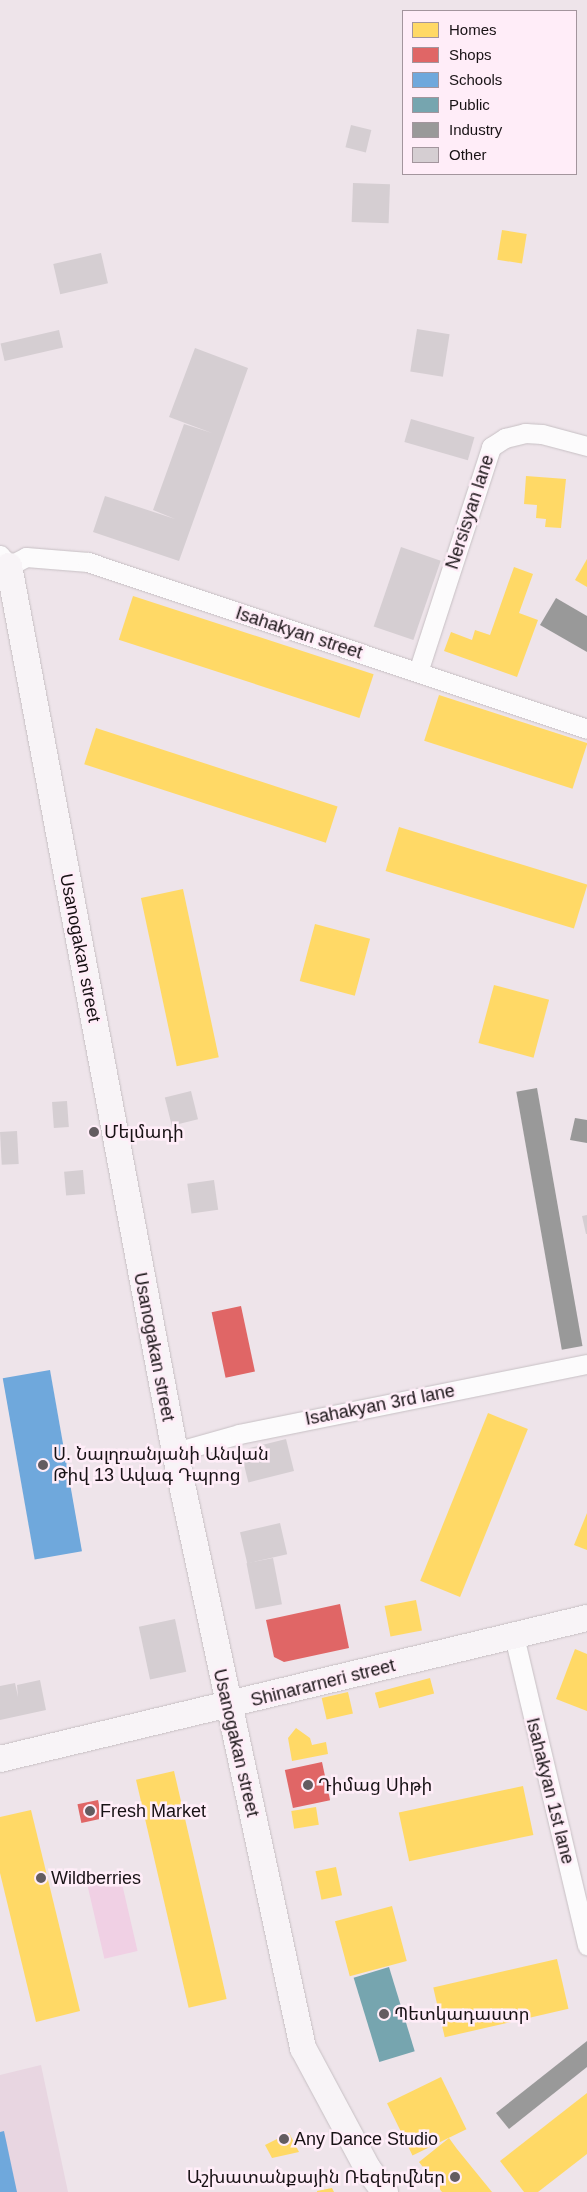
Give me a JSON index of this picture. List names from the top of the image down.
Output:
{
  "streets": {
    "street": [
      "Nersisyan lane",
      "Isahakyan street",
      "Usanogakan street",
      "Isahakyan 3rd lane",
      "Shinararneri street",
      "Isahakyan 1st lane"
    ]
  },
  "crossings": [
    ["Nersisyan lane", "Isahakyan street"],
    ["Isahakyan street", "Usanogakan street"],
    ["Usanogakan street", "Isahakyan 3rd lane"],
    ["Usanogakan street", "Shinararneri street"],
    ["Shinararneri street", "Isahakyan 1st lane"]
  ],
  "places": [
    "Մելմադի",
    "Ս. Նալղռանյանի Անվան Թիվ 13 Ավագ Դպրոց",
    "Դիմաց Սիթի",
    "Fresh Market",
    "Wildberries",
    "Պետկադաստր",
    "Any Dance Studio",
    "Աշխատանքային Ռեզերվներ"
  ],
  "legend": [
    "Homes",
    "Shops",
    "Schools",
    "Public",
    "Industry",
    "Other"
  ]
}
